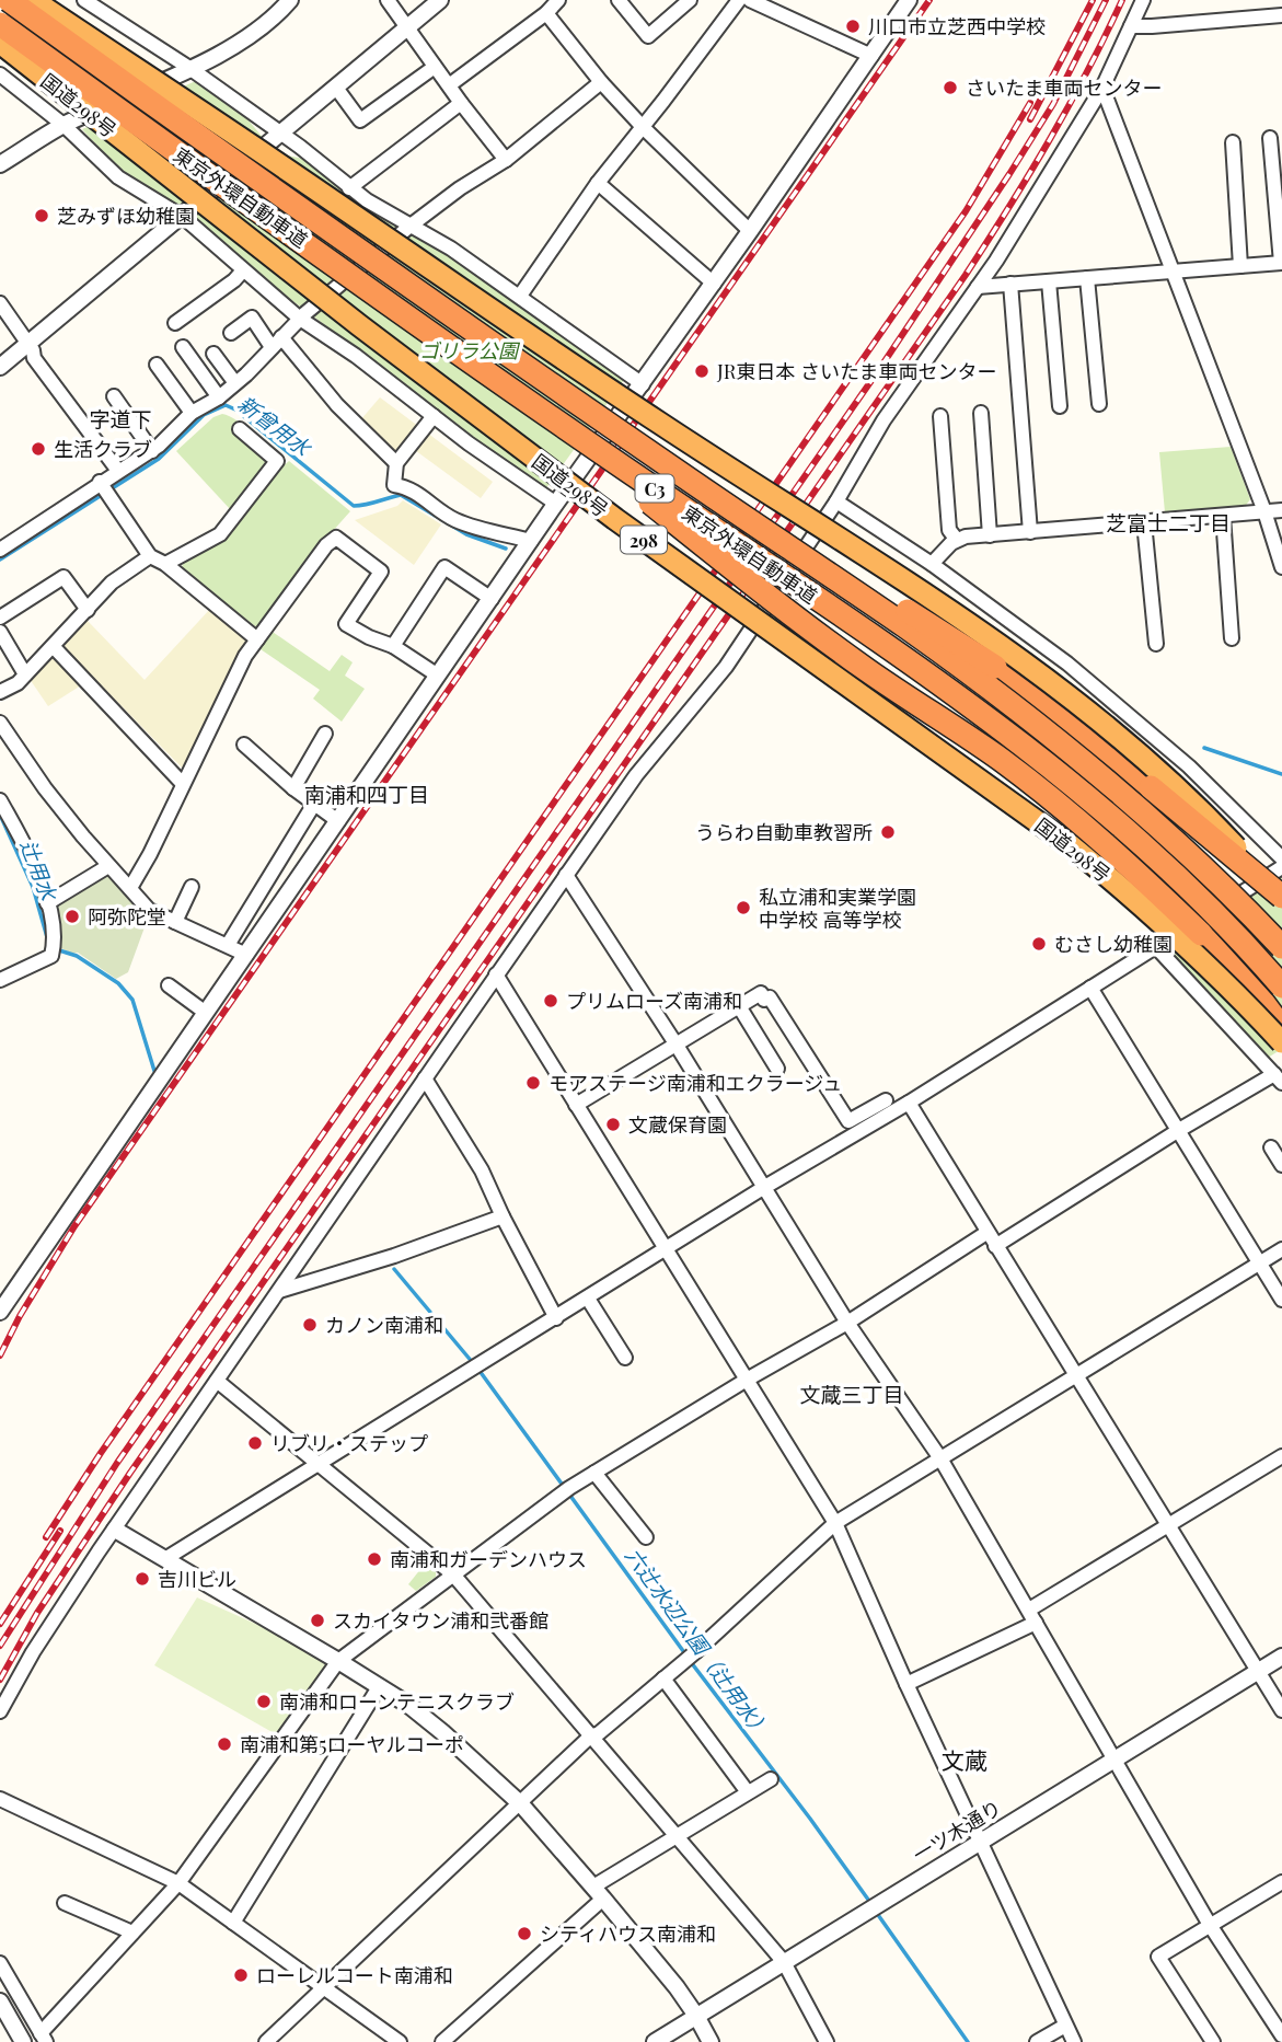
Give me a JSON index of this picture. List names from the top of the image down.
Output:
{
  "streets": {
    "highway": [
      "国道298号",
      "東京外環自動車道",
      "C3",
      "298"
    ],
    "street": ["一ツ木通り"]
  },
  "districts": [
    "字道下",
    "芝富士二丁目",
    "南浦和四丁目",
    "文蔵三丁目",
    "文蔵"
  ],
  "water": ["新曾用水", "辻用水", "六辻水辺公園（辻用水）"],
  "parks": ["ゴリラ公園"],
  "places": [
    "川口市立芝西中学校",
    "さいたま車両センター",
    "芝みずほ幼稚園",
    "JR東日本 さいたま車両センター",
    "生活クラブ",
    "うらわ自動車教習所",
    "私立浦和実業学園 中学校 高等学校",
    "阿弥陀堂",
    "むさし幼稚園",
    "プリムローズ南浦和",
    "モアステージ南浦和エクラージュ",
    "文蔵保育園",
    "カノン南浦和",
    "リブリ・ステップ",
    "南浦和ガーデンハウス",
    "吉川ビル",
    "スカイタウン浦和弐番館",
    "南浦和ローンテニスクラブ",
    "南浦和第5ローヤルコーポ",
    "シティハウス南浦和",
    "ローレルコート南浦和"
  ]
}
